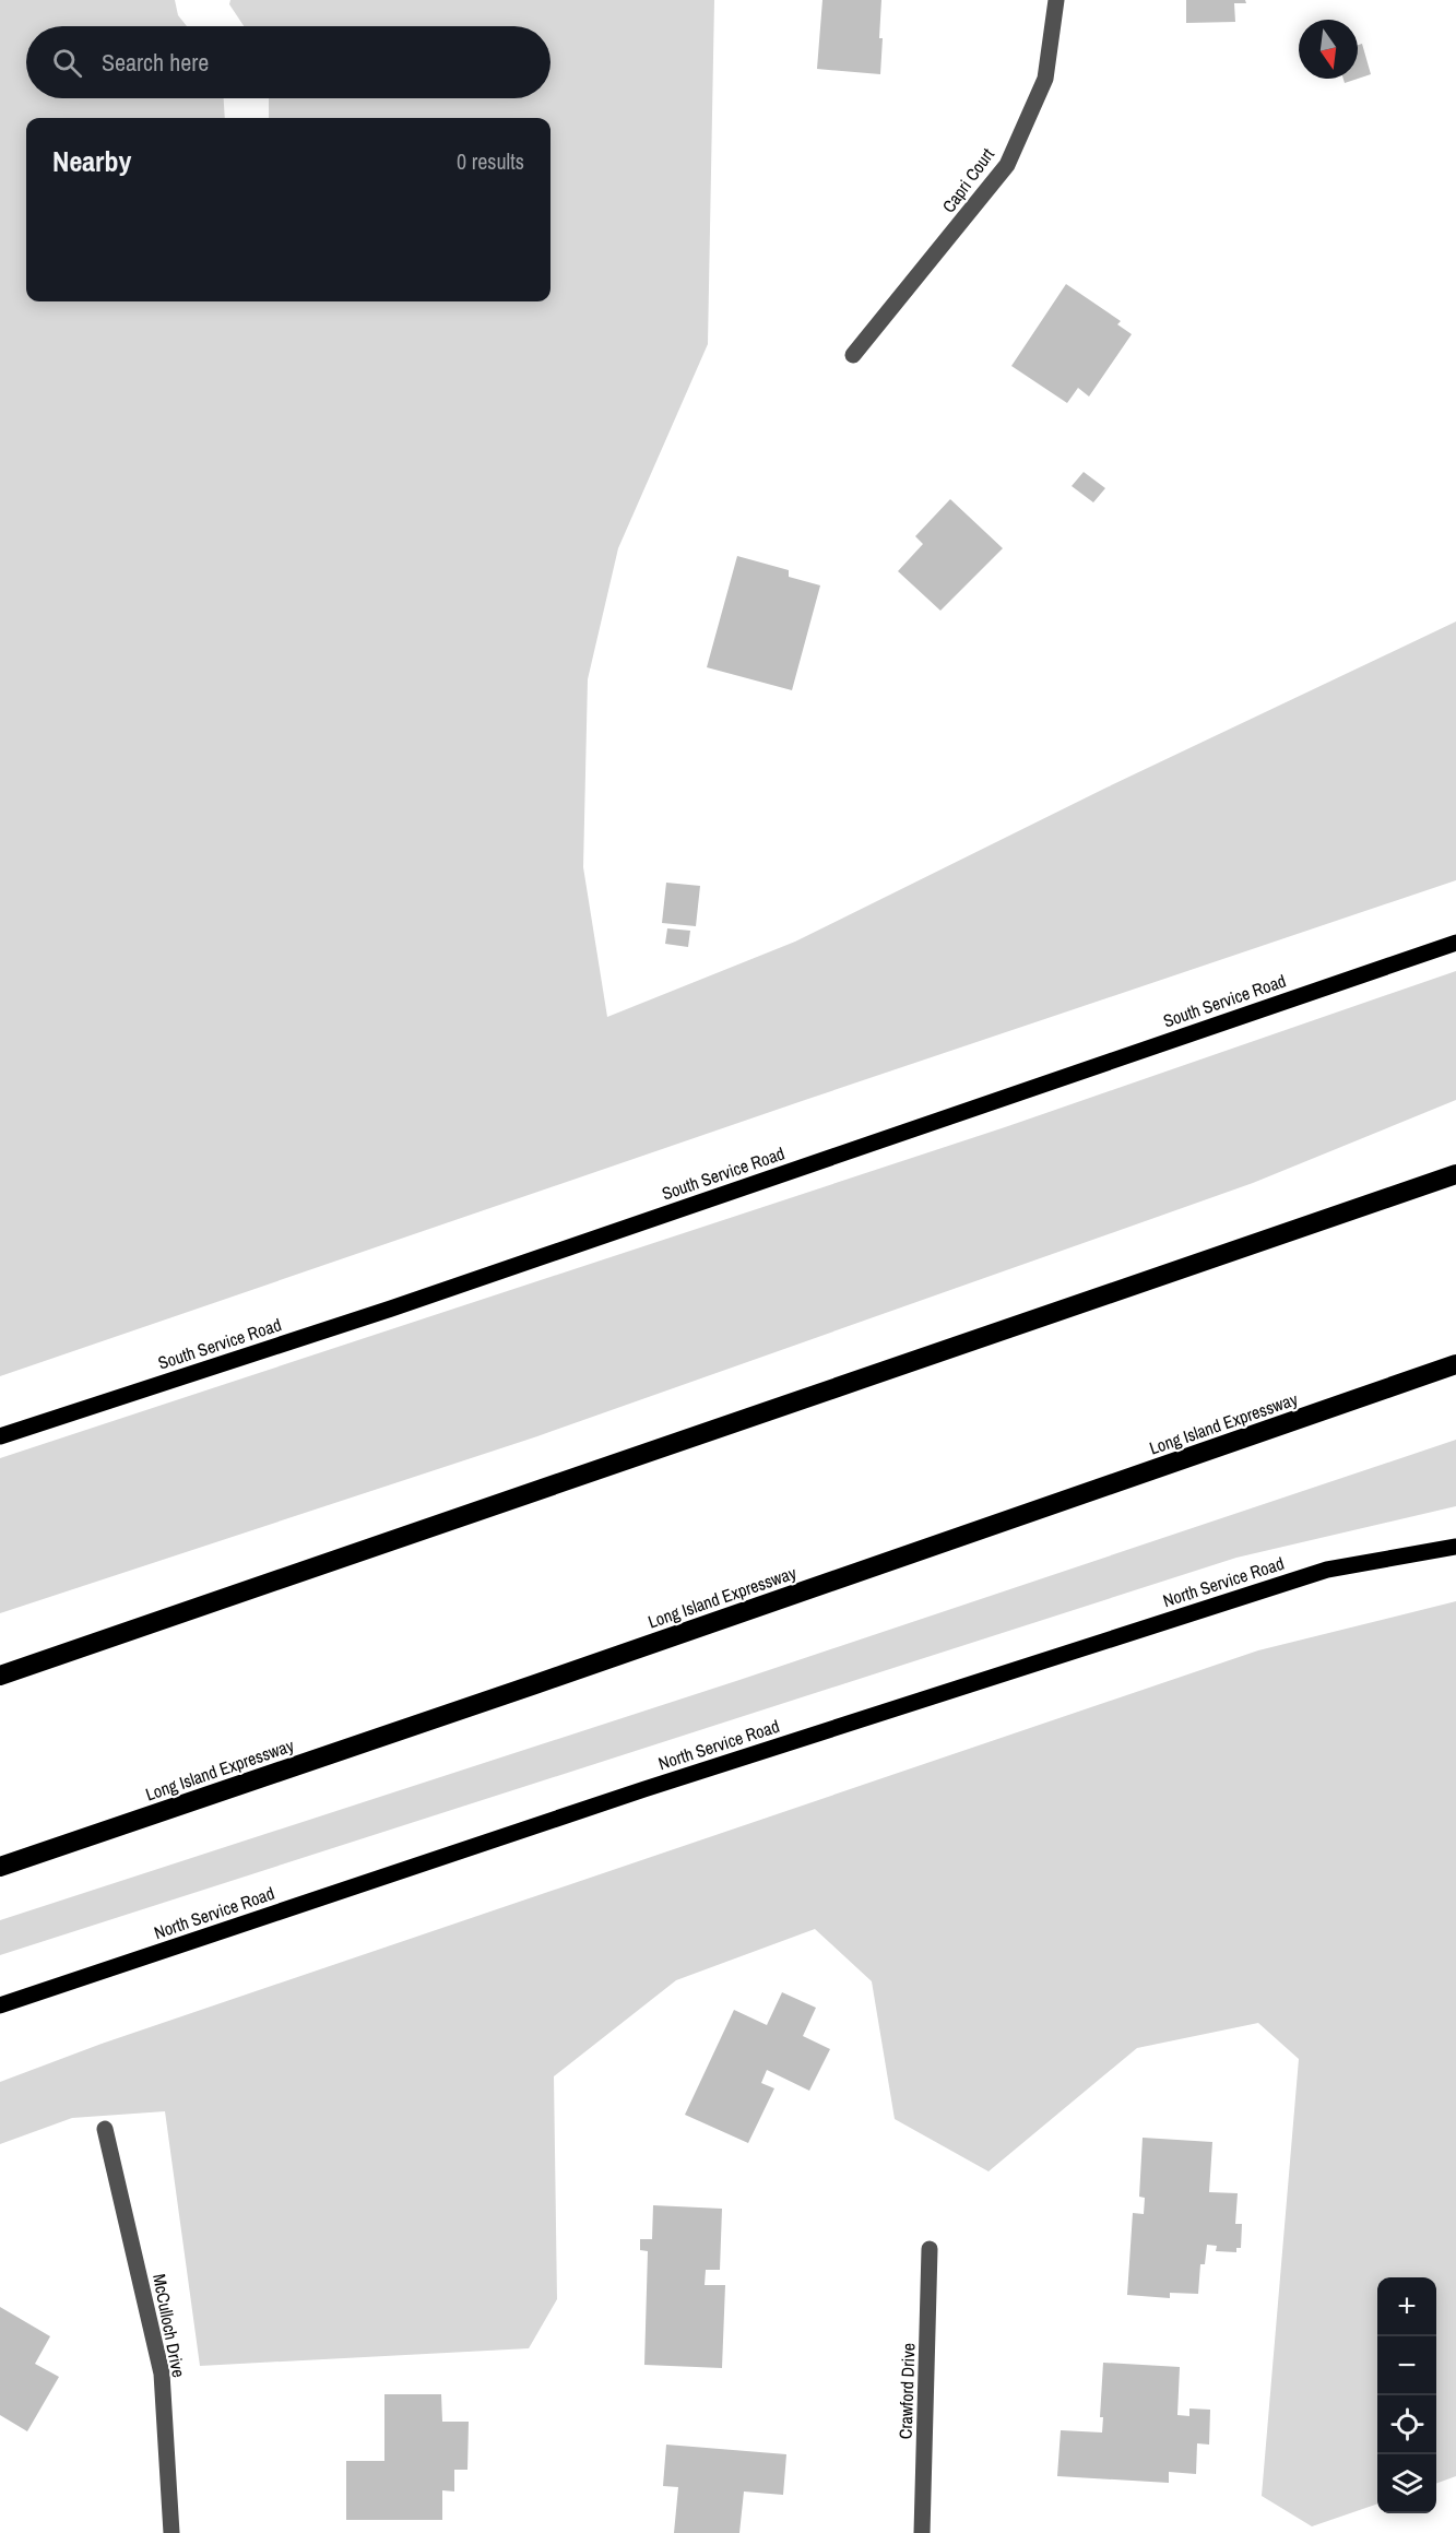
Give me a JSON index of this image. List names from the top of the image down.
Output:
{
  "streets": {
    "highway": ["Long Island Expressway"],
    "main road": ["South Service Road", "North Service Road"],
    "street": ["Capri Court", "McCulloch Drive", "Crawford Drive"]
  },
  "north": "bottom",
  "page": {
    "search": "Search here",
    "heading": ["Nearby", "0 results"],
    "map_buttons": ["+", "−"]
  }
}
